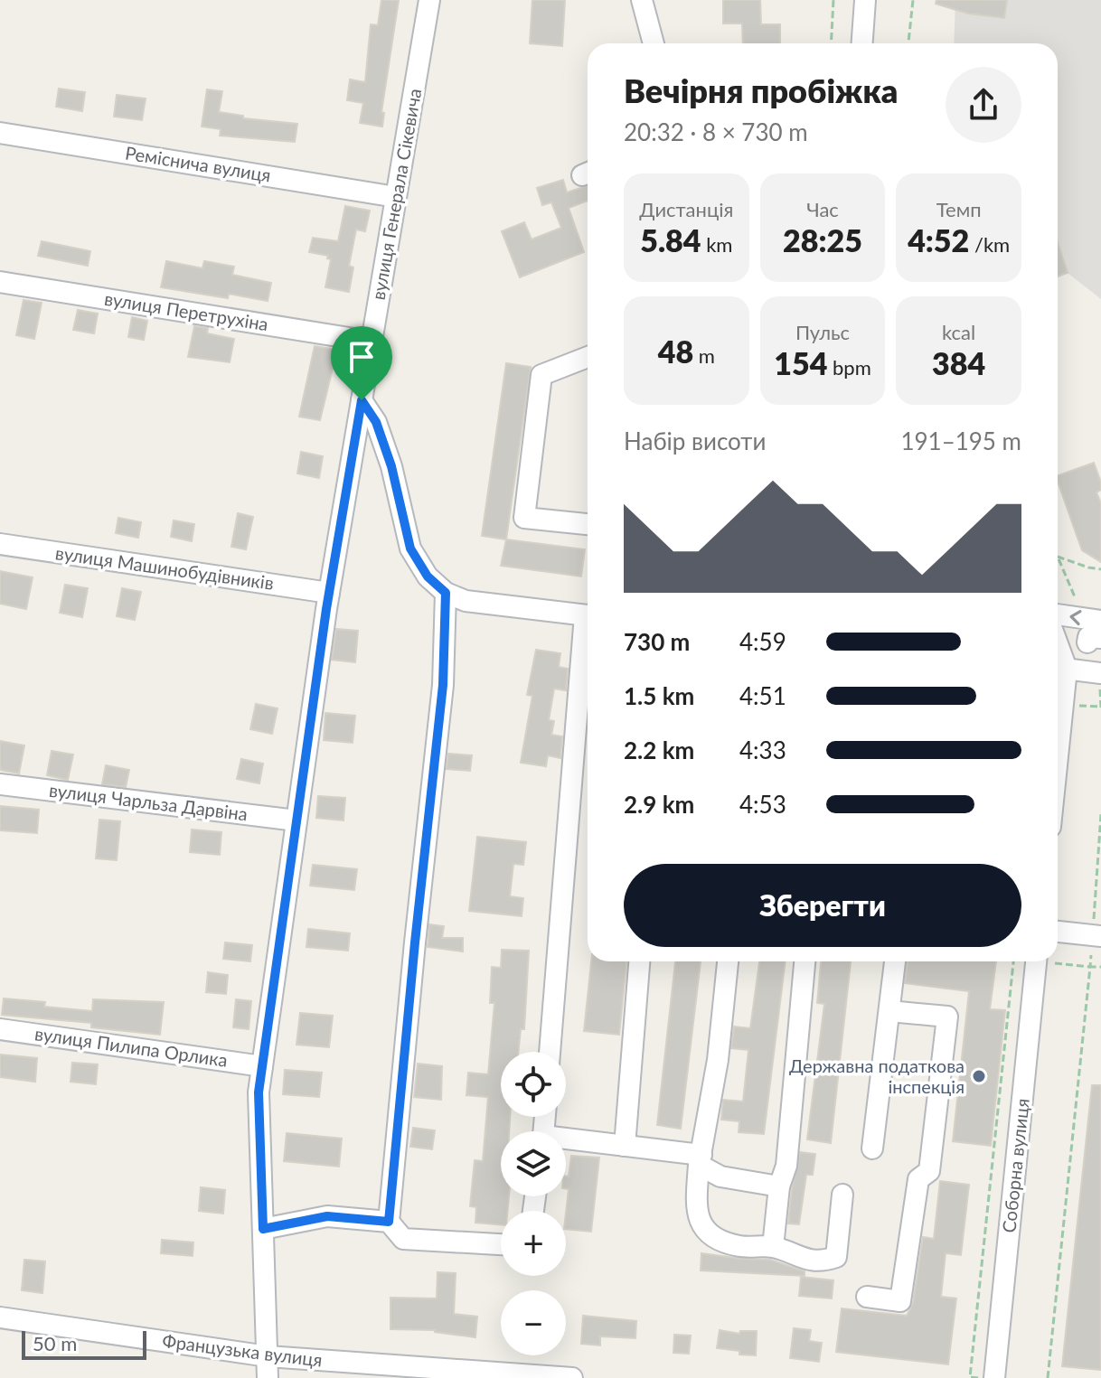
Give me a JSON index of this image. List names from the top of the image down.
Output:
{
  "streets": {
    "street": [
      "Реміснича вулиця",
      "вулиця Генерала Сікевича",
      "вулиця Перетрухіна",
      "вулиця Машинобудівників",
      "вулиця Чарльза Дарвіна",
      "вулиця Пилипа Орлика",
      "Соборна вулиця",
      "Французька вулиця"
    ]
  },
  "crossings": [
    ["Реміснича вулиця", "вулиця Генерала Сікевича"],
    ["вулиця Генерала Сікевича", "вулиця Перетрухіна"],
    ["вулиця Генерала Сікевича", "вулиця Машинобудівників"],
    ["вулиця Генерала Сікевича", "вулиця Чарльза Дарвіна"],
    ["вулиця Генерала Сікевича", "вулиця Пилипа Орлика"],
    ["вулиця Генерала Сікевича", "Французька вулиця"]
  ],
  "places": ["Державна податкова інспекція"],
  "scale_bar": "50 m",
  "page": {
    "heading": ["Вечірня пробіжка", "20:32 · 8 × 730 m"],
    "stats": [
      ["Дистанція", "5.84 km"],
      ["Час", "28:25"],
      ["Темп", "4:52 /km"],
      ["48 m"],
      ["Пульс", "154 bpm"],
      ["kcal", "384"]
    ],
    "chart": ["Набір висоти", "191–195 m"],
    "list": [
      {
        "name": "730 m",
        "note": "4:59"
      },
      {
        "name": "1.5 km",
        "note": "4:51"
      },
      {
        "name": "2.2 km",
        "note": "4:33"
      },
      {
        "name": "2.9 km",
        "note": "4:53"
      }
    ],
    "buttons": "Зберегти",
    "map_buttons": ["+", "−"],
    "scale": "50 m"
  }
}
